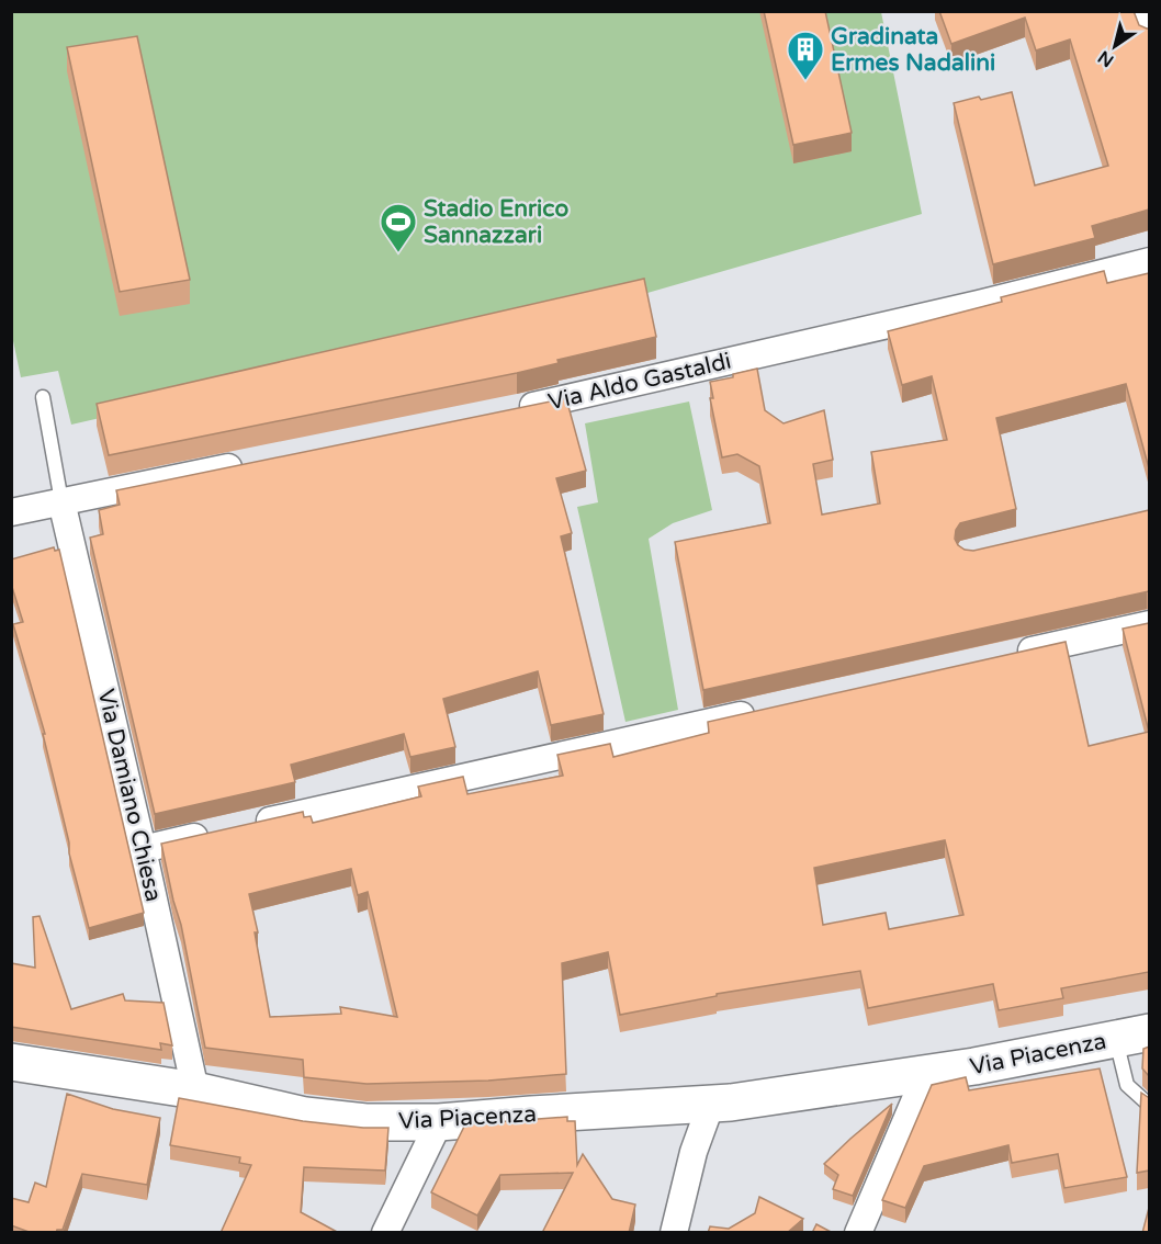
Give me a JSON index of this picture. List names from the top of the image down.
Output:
{
  "streets": {
    "street": ["Via Aldo Gastaldi", "Via Damiano Chiesa", "Via Piacenza"]
  },
  "crossings": [
    ["Via Damiano Chiesa", "Via Piacenza"]
  ],
  "places": {
    "building": ["Gradinata Ermes Nadalini"],
    "sports": ["Stadio Enrico Sannazzari"]
  },
  "north": "bottom left"
}
